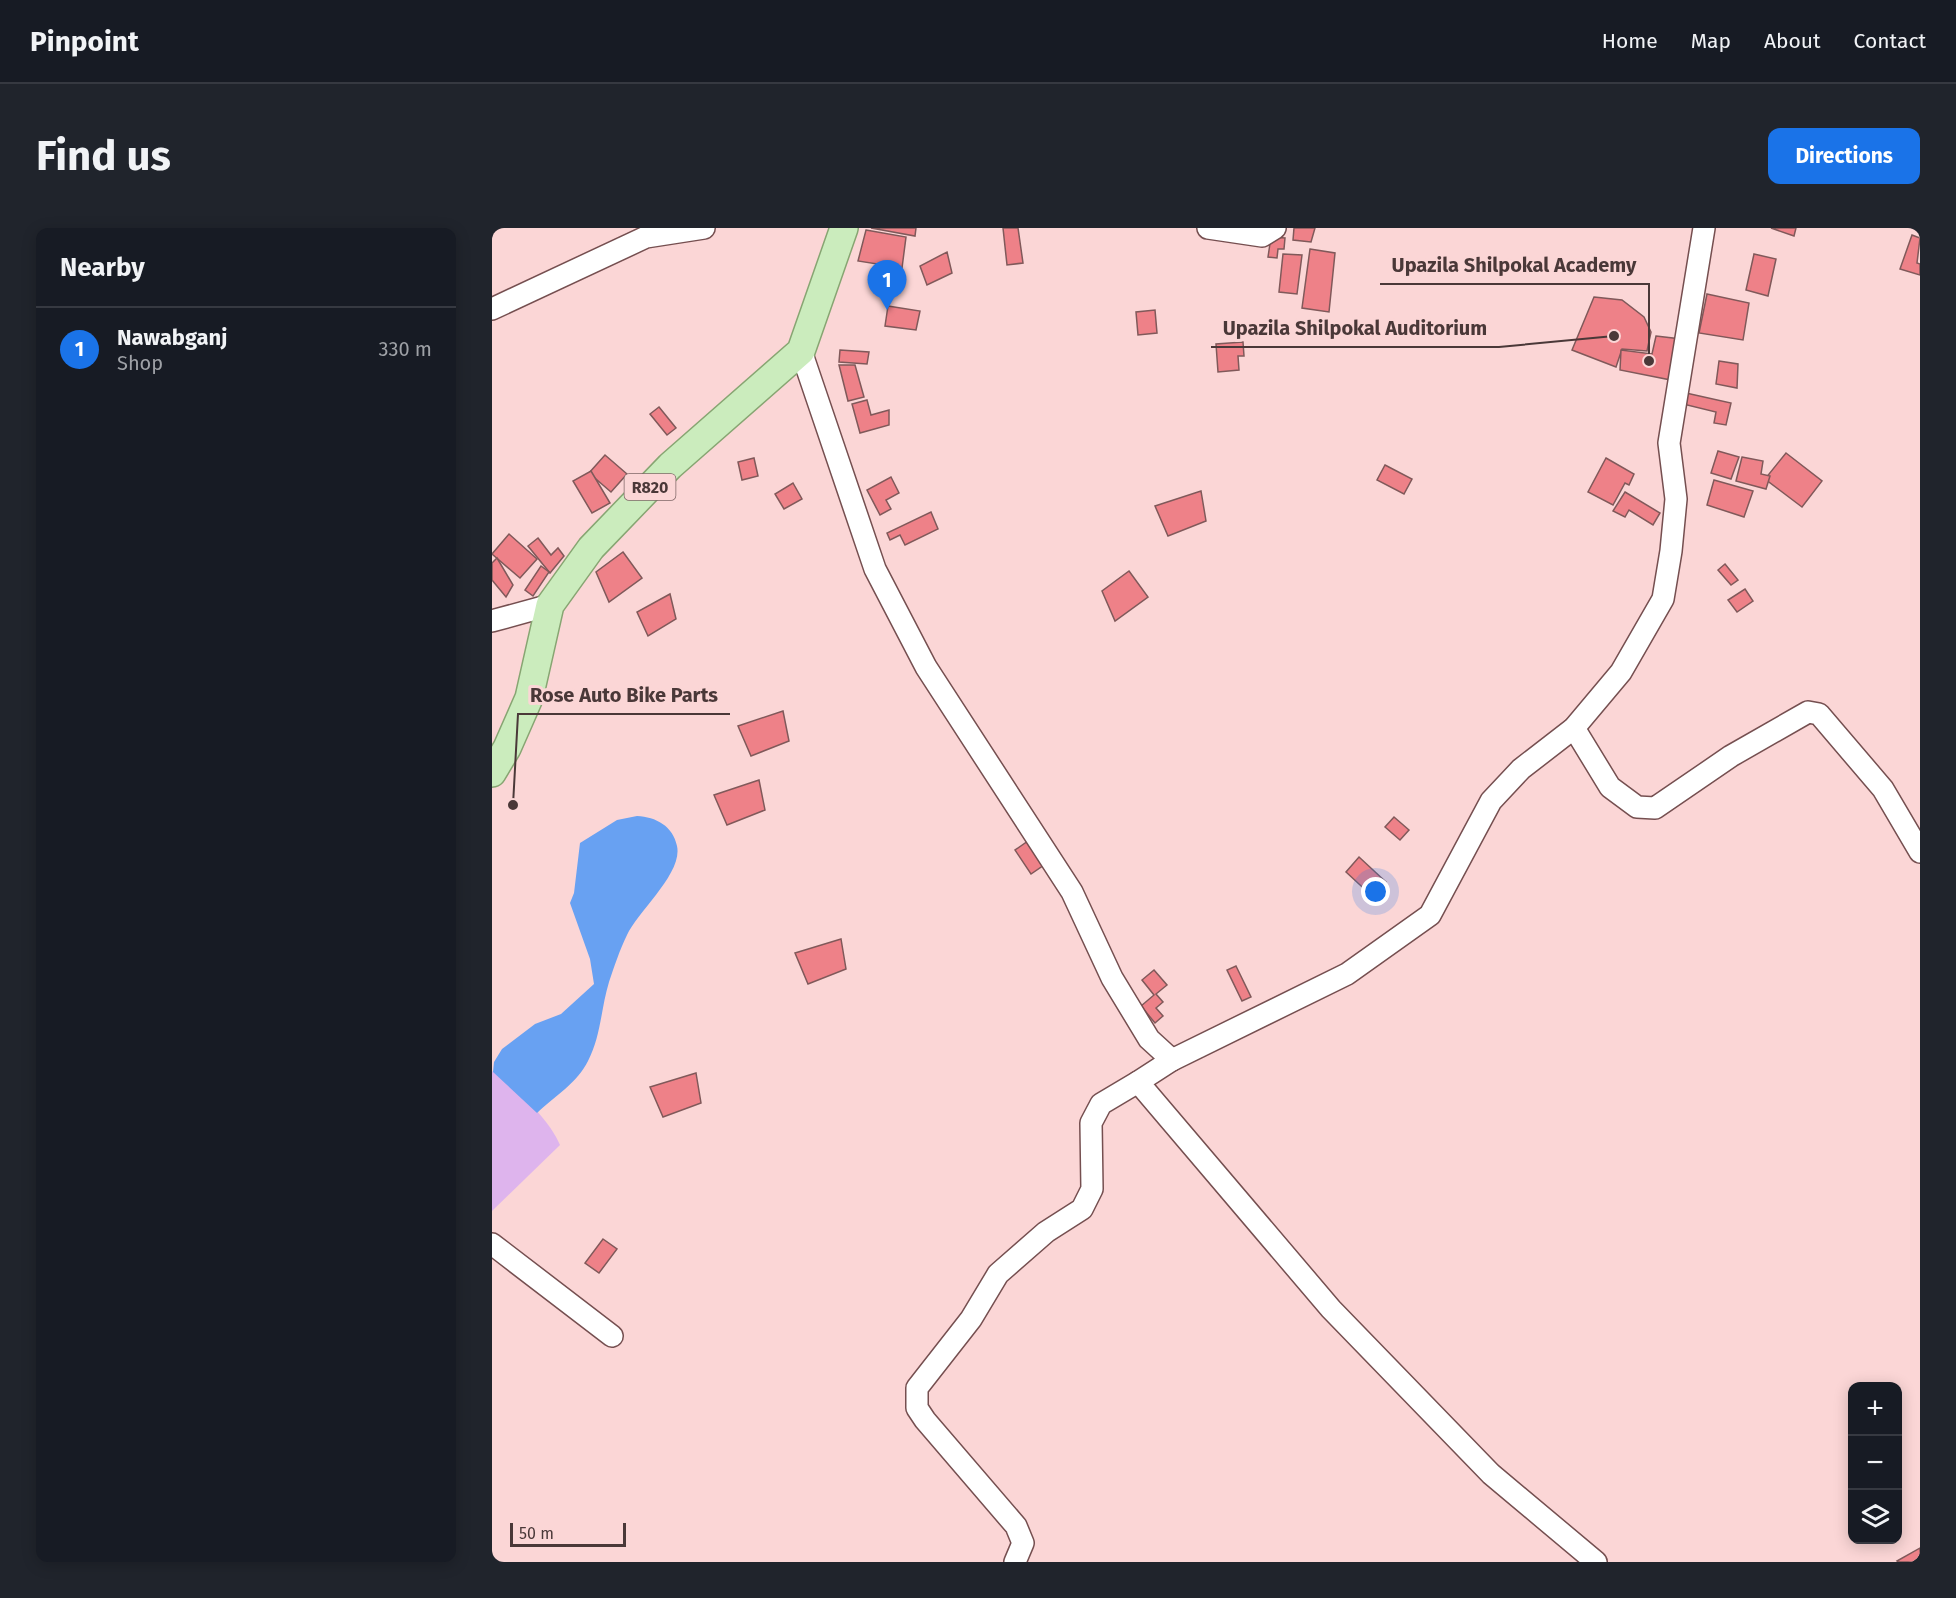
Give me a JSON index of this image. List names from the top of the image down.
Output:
{
  "streets": {
    "main road": ["R820"]
  },
  "places": ["Upazila Shilpokal Auditorium", "Upazila Shilpokal Academy", "Rose Auto Bike Parts"],
  "scale_bar": "50 m",
  "page": {
    "header": "Pinpoint",
    "nav": [
      "Home",
      "Map",
      "About",
      "Contact"
    ],
    "buttons": "Directions",
    "title": "Find us",
    "heading": "Nearby",
    "pins": "1",
    "list": [
      {
        "mark": "1",
        "name": "Nawabganj",
        "note": "Shop",
        "value": "330 m"
      }
    ],
    "map_buttons": ["+", "−"],
    "scale": "50 m"
  }
}
